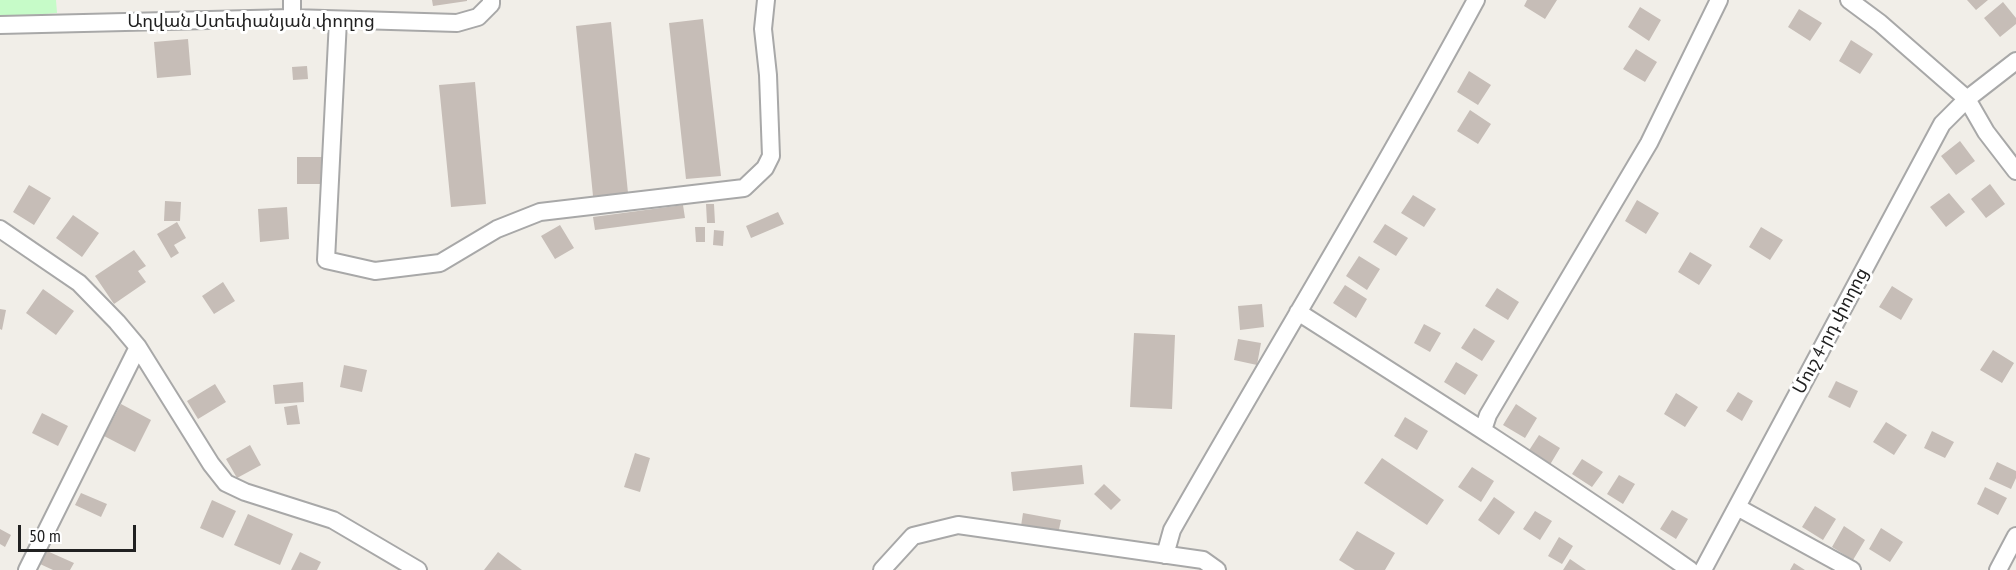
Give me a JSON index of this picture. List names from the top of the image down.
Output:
{
  "streets": {
    "street": ["Աղվան Ստեփանյան փողոց", "Մուշ 4-րդ փողոց"]
  },
  "scale_bar": "50 m"
}
